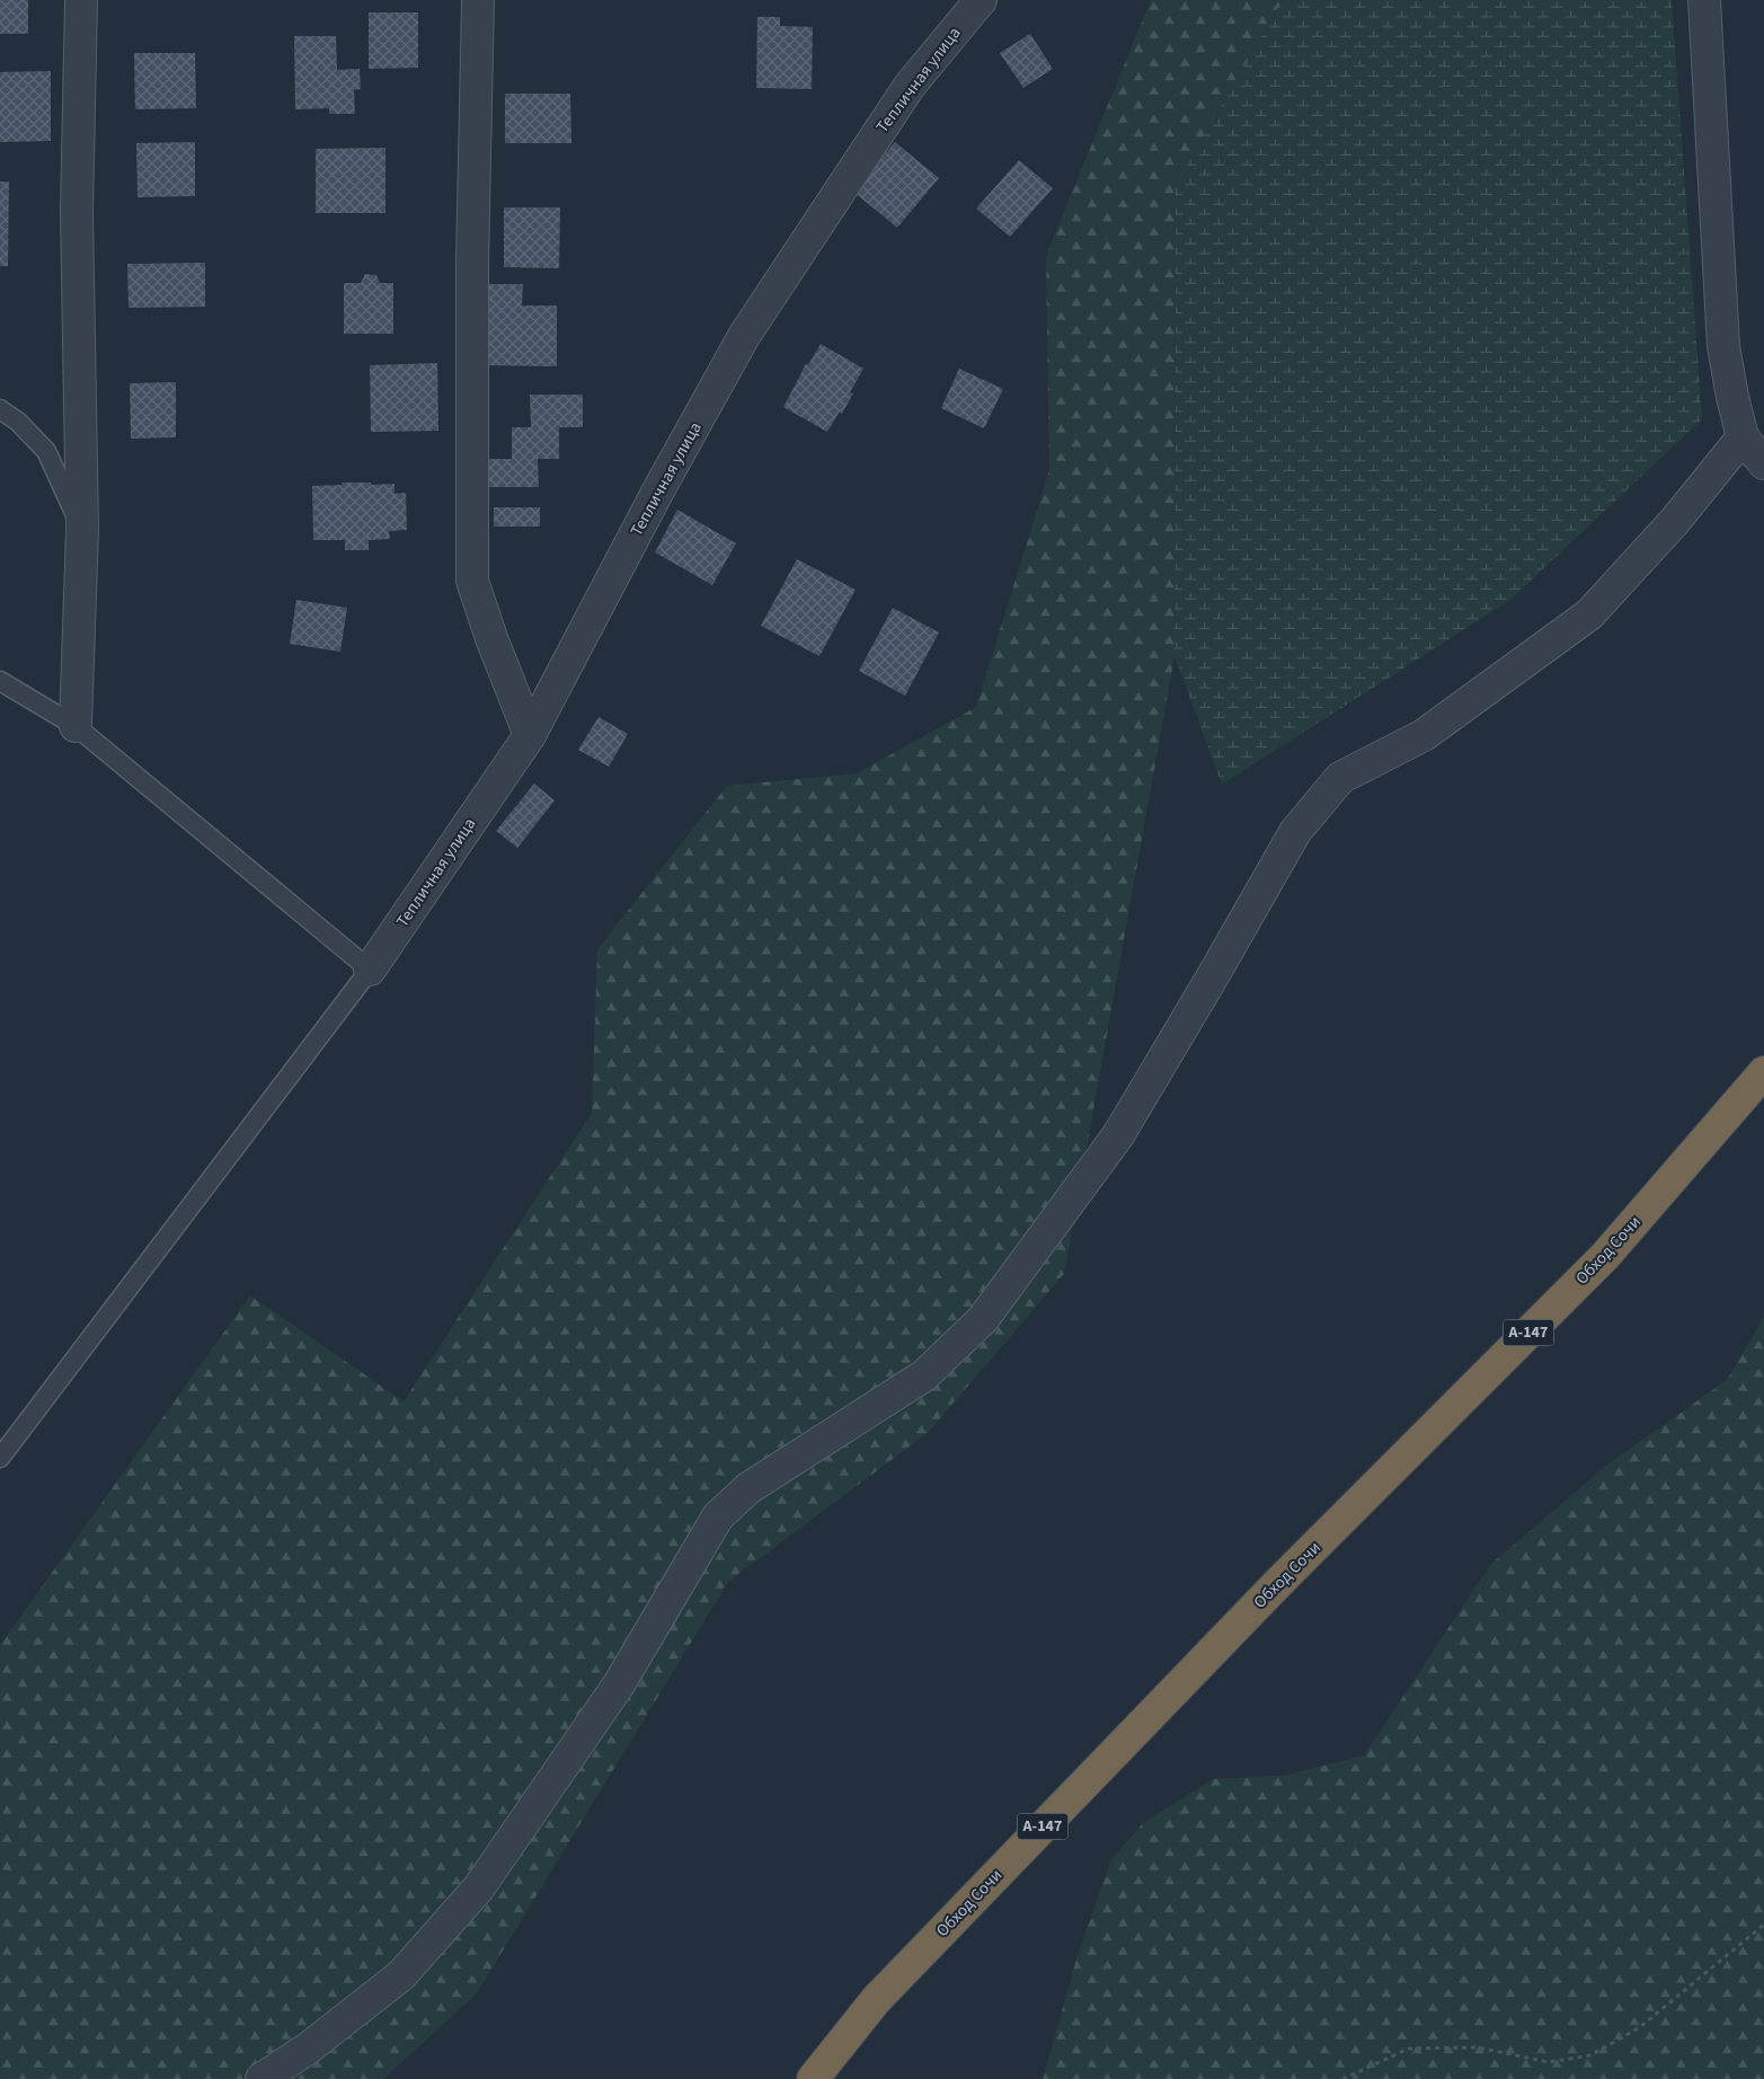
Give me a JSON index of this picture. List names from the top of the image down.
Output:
{
  "streets": {
    "highway": ["Обход Сочи", "А-147"],
    "street": ["Тепличная улица"]
  }
}
